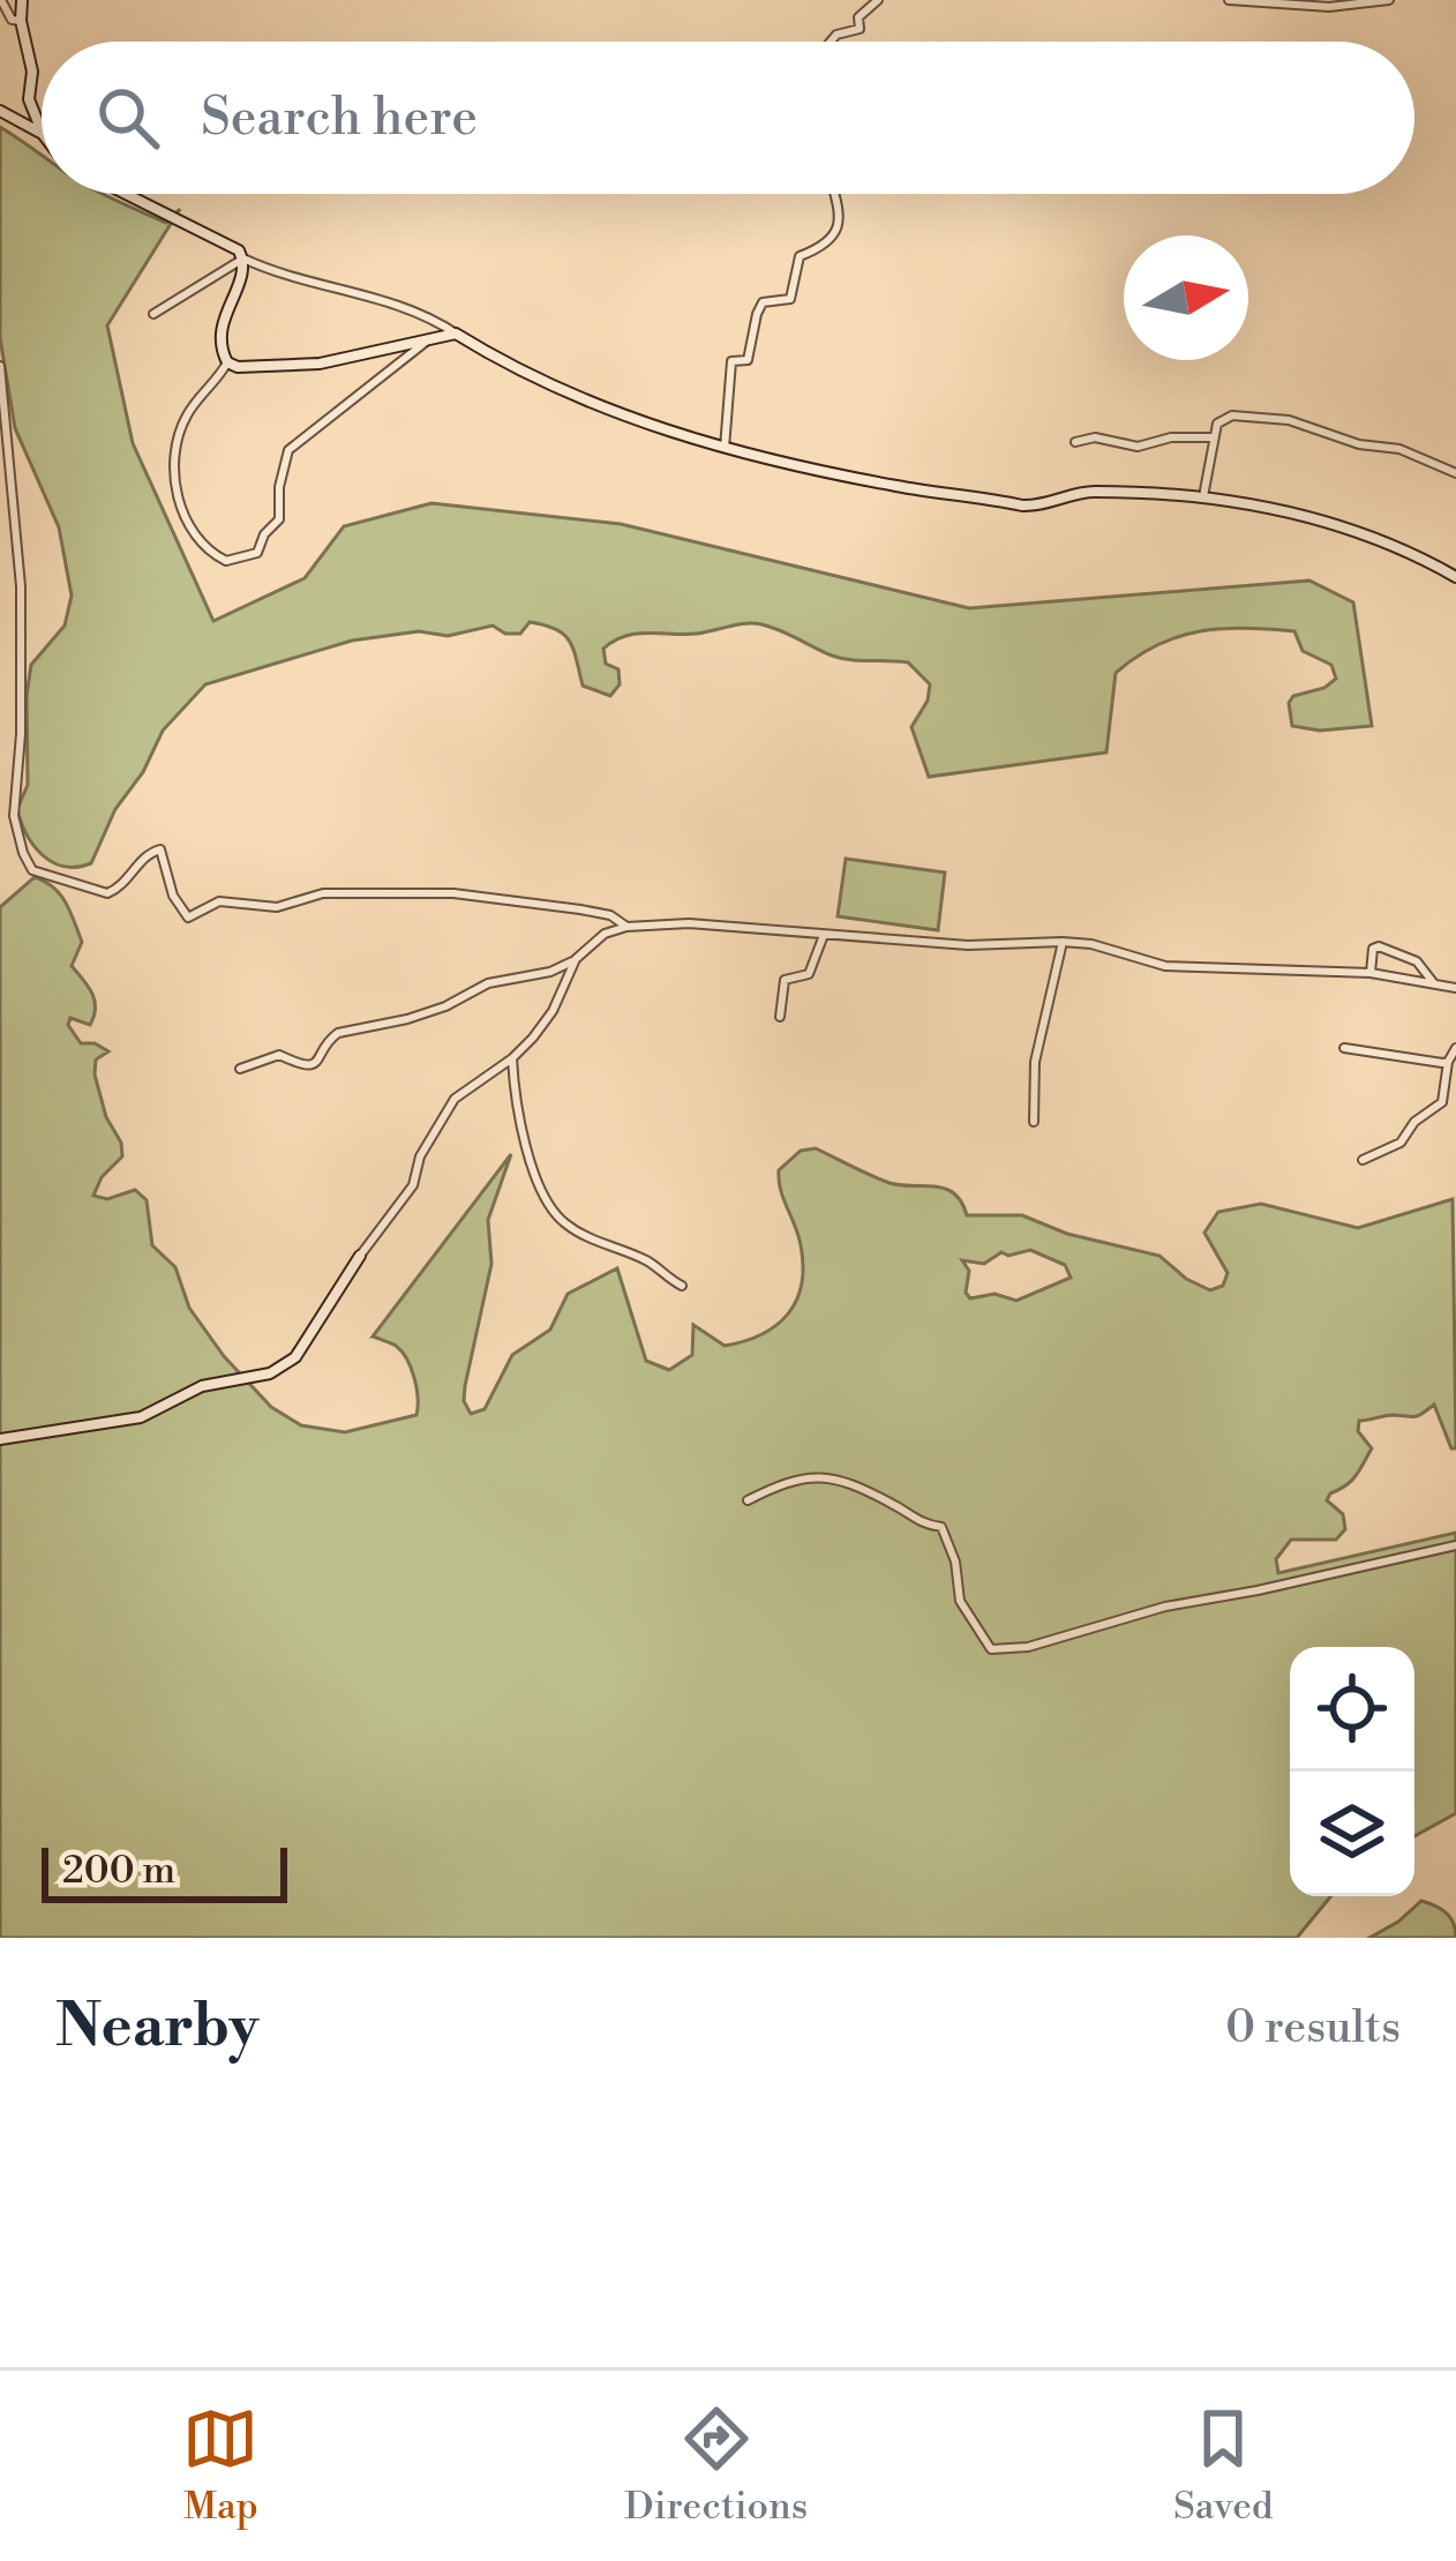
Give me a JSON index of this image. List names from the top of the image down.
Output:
{
  "scale_bar": "200 m",
  "north": "right",
  "page": {
    "search": "Search here",
    "scale": "200 m",
    "heading": ["Nearby", "0 results"],
    "nav": ["Map", "Directions", "Saved"]
  }
}
